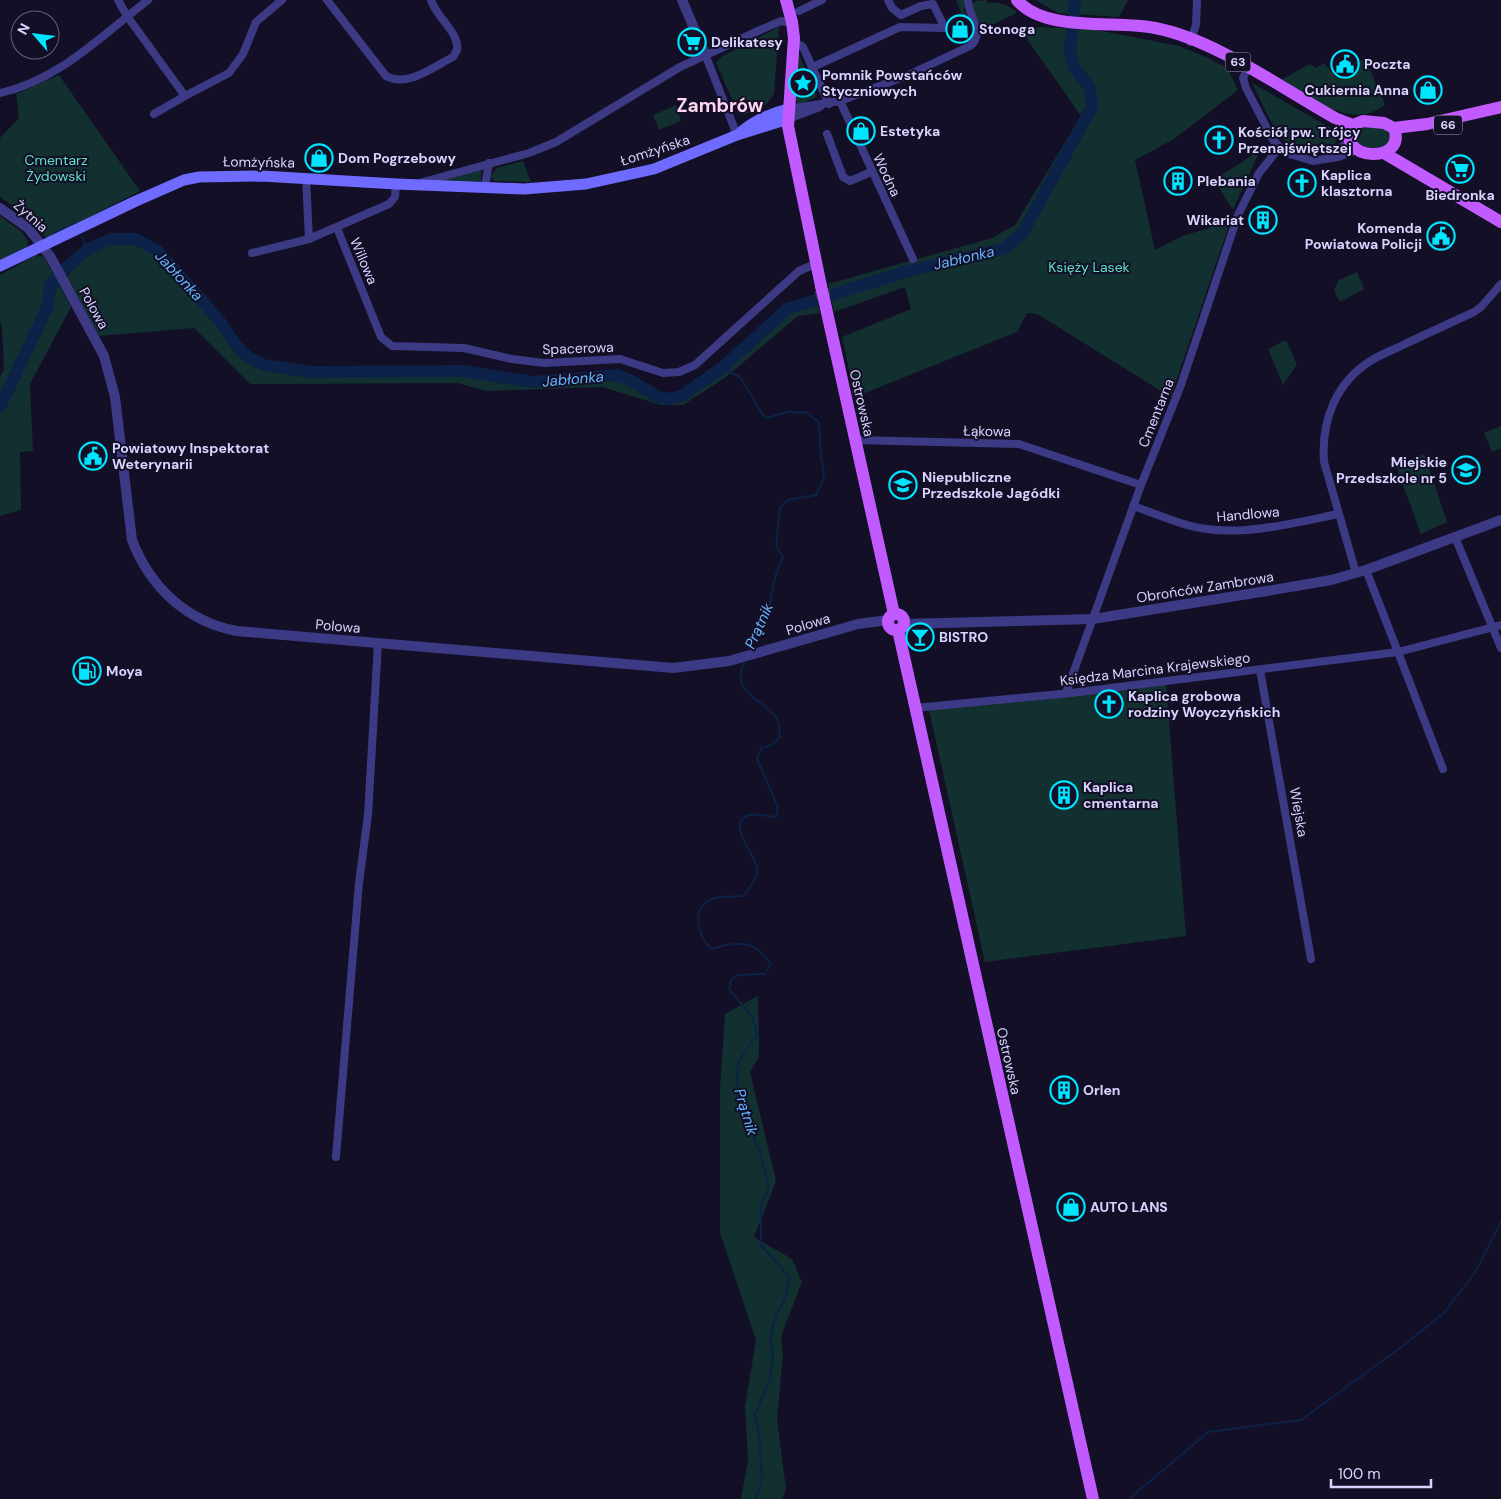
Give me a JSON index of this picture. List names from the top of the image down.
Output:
{
  "streets": {
    "main road": [
      "63",
      "66",
      "Łomżyńska",
      "Ostrowska"
    ],
    "street": [
      "Wodna",
      "Żytnia",
      "Willowa",
      "Polowa",
      "Spacerowa",
      "Cmentarna",
      "Łąkowa",
      "Handlowa",
      "Obrońców Zambrowa",
      "Księdza Marcina Krajewskiego",
      "Wiejska"
    ]
  },
  "crossings": [
    ["63", "66"],
    ["Łomżyńska", "Żytnia"],
    ["Łomżyńska", "Willowa"],
    ["Łomżyńska", "Polowa"],
    ["Łomżyńska", "Ostrowska"],
    ["Żytnia", "Polowa"],
    ["Willowa", "Spacerowa"],
    ["Polowa", "Ostrowska"],
    ["Spacerowa", "Ostrowska"],
    ["Ostrowska", "Łąkowa"],
    ["Ostrowska", "Obrońców Zambrowa"],
    ["Ostrowska", "Księdza Marcina Krajewskiego"],
    ["Cmentarna", "Łąkowa"],
    ["Cmentarna", "Handlowa"],
    ["Cmentarna", "Obrońców Zambrowa"],
    ["Cmentarna", "Księdza Marcina Krajewskiego"],
    ["Księdza Marcina Krajewskiego", "Wiejska"]
  ],
  "districts": ["Zambrów"],
  "water": ["Jabłonka", "Prątnik"],
  "parks": ["Cmentarz Żydowski", "Księży Lasek"],
  "places": {
    "shop": [
      "Stonoga",
      "Cukiernia Anna",
      "Estetyka",
      "Dom Pogrzebowy",
      "AUTO LANS"
    ],
    "supermarket": ["Delikatesy", "Biedronka"],
    "public building": ["Poczta", "Komenda Powiatowa Policji", "Powiatowy Inspektorat Weterynarii"],
    "place": ["Pomnik Powstańców Styczniowych"],
    "church": ["Kościół pw. Trójcy Przenajświętszej", "Kaplica klasztorna", "Kaplica grobowa rodziny Woyczyńskich"],
    "building": [
      "Plebania",
      "Wikariat",
      "Kaplica cmentarna",
      "Orlen"
    ],
    "school or university": ["Miejskie Przedszkole nr 5", "Niepubliczne Przedszkole Jagódki"],
    "bar": ["BISTRO"],
    "fuel station": ["Moya"]
  },
  "scale_bar": "100 m",
  "north": "top left"
}
